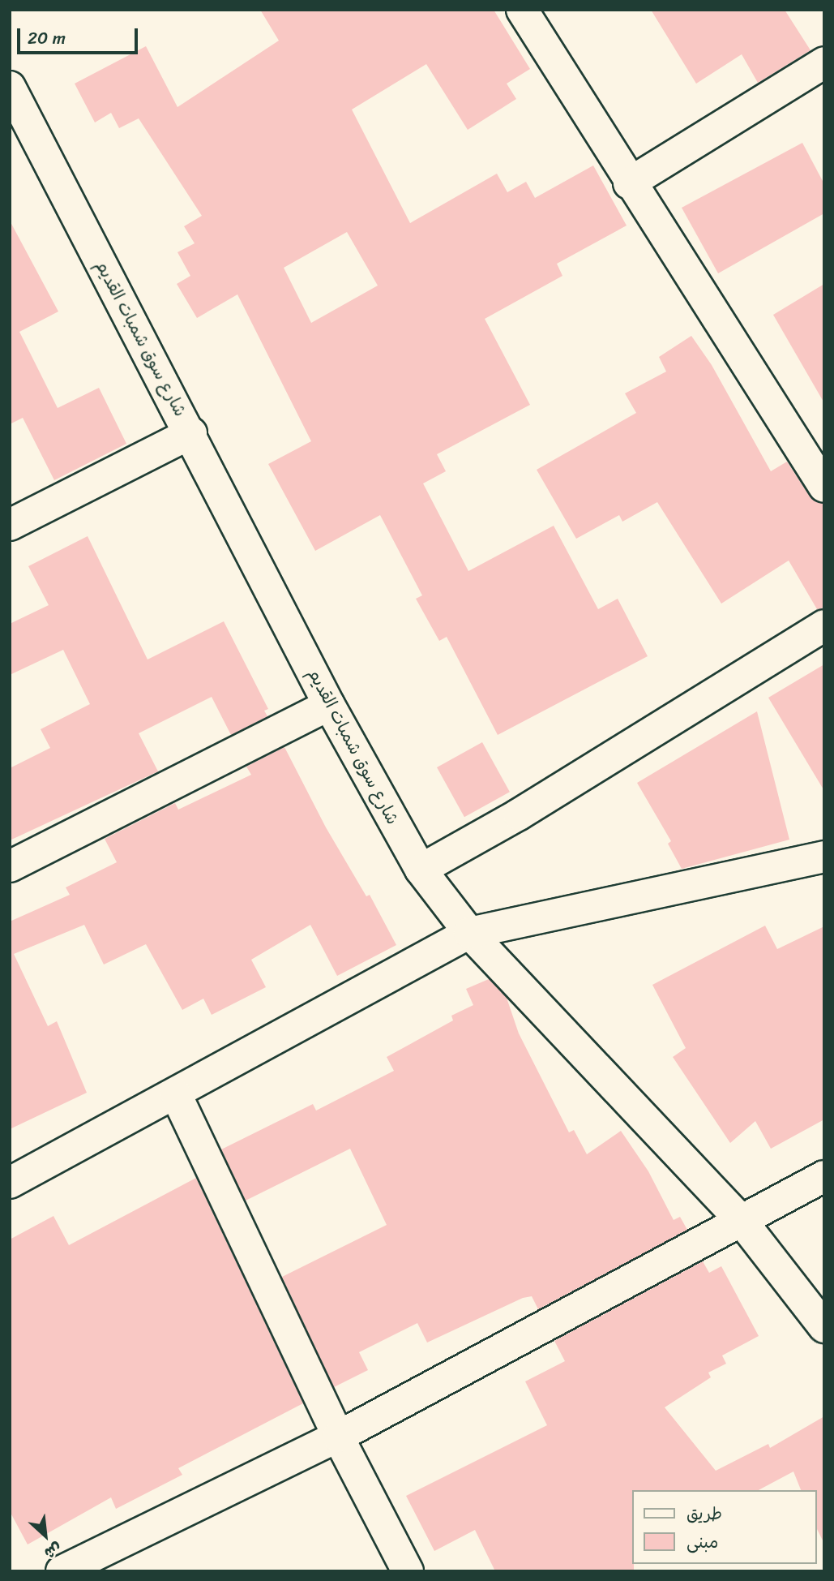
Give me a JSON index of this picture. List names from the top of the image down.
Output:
{
  "streets": {
    "street": ["شارع سوق شمبات القديم"]
  },
  "legend": ["طريق", "مبنى"],
  "scale_bar": "20 m",
  "north": "bottom right"
}
